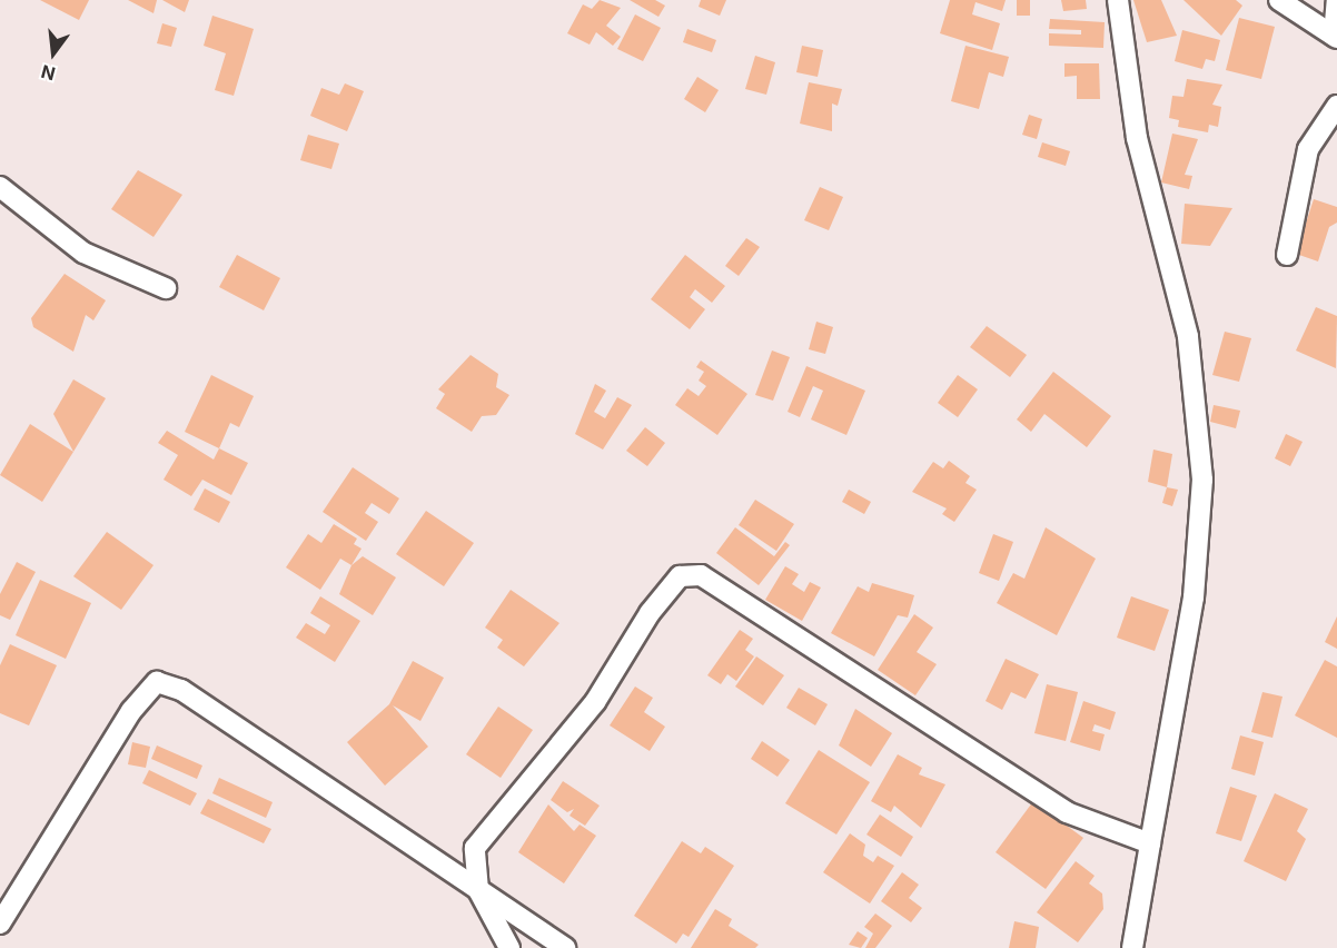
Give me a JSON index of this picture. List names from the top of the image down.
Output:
{
  "north": "bottom"
}
